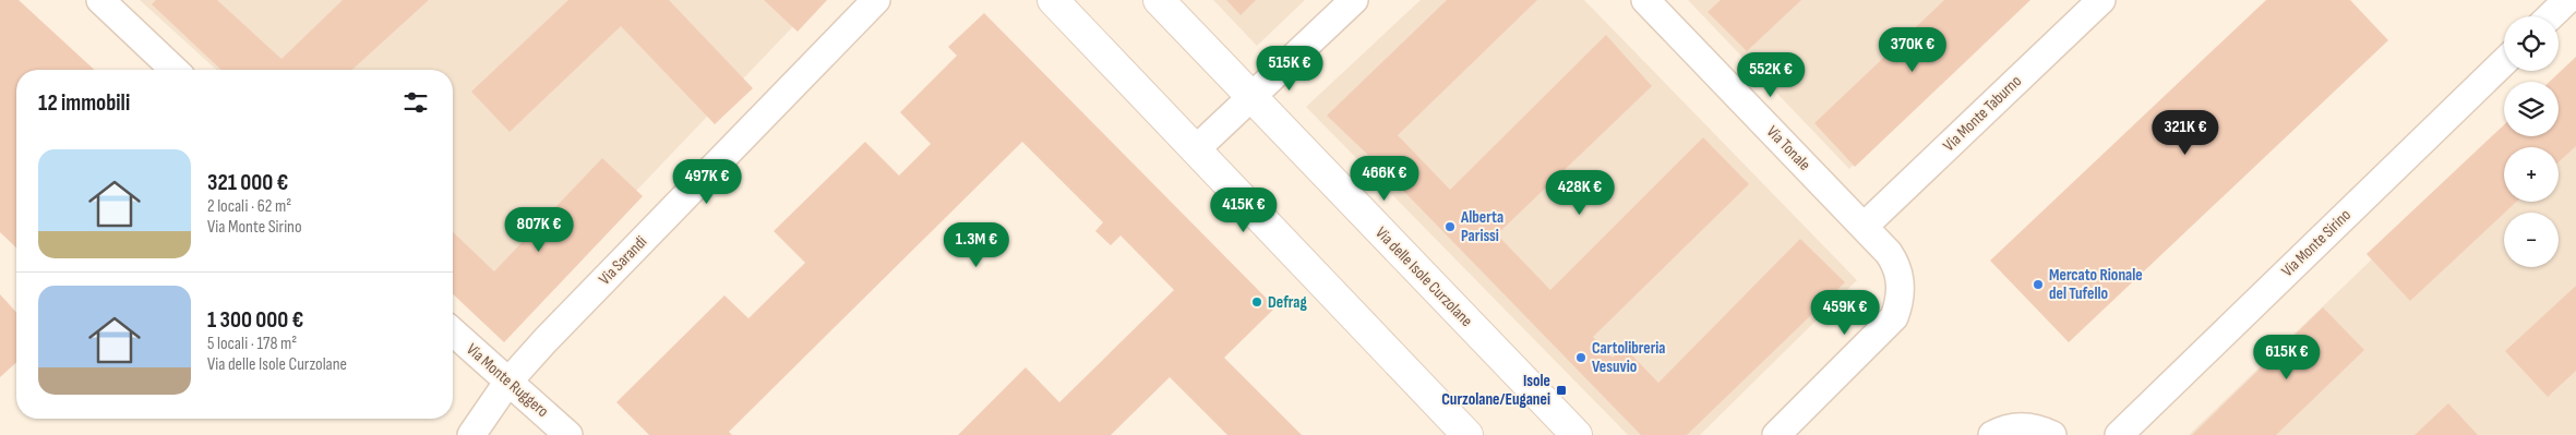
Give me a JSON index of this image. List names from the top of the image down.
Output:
{
  "streets": {
    "street": [
      "Via Monte Taburno",
      "Via Tonale",
      "Via Monte Sirino",
      "Via Sarandi",
      "Via delle Isole Curzolane",
      "Via Monte Ruggero"
    ]
  },
  "crossings": [
    ["Via Monte Taburno", "Via Tonale"],
    ["Via Sarandi", "Via Monte Ruggero"]
  ],
  "places": {
    "other": [
      "Alberta Parissi",
      "Mercato Rionale del Tufello",
      "Defrag",
      "Cartolibreria Vesuvio"
    ],
    "transit": ["Isole Curzolane/Euganei"]
  },
  "page": {
    "map_buttons": ["+", "−"],
    "price": [
      "370K €",
      "515K €",
      "552K €",
      "321K €",
      "466K €",
      "497K €",
      "428K €",
      "415K €",
      "807K €",
      "1.3M €",
      "459K €",
      "615K €"
    ],
    "heading": "12 immobili",
    "list": [
      {
        "name": "321 000 €",
        "note": "2 locali · 62 m² · Via Monte Sirino"
      },
      {
        "name": "1 300 000 €",
        "note": "5 locali · 178 m² · Via delle Isole Curzolane"
      }
    ]
  }
}
